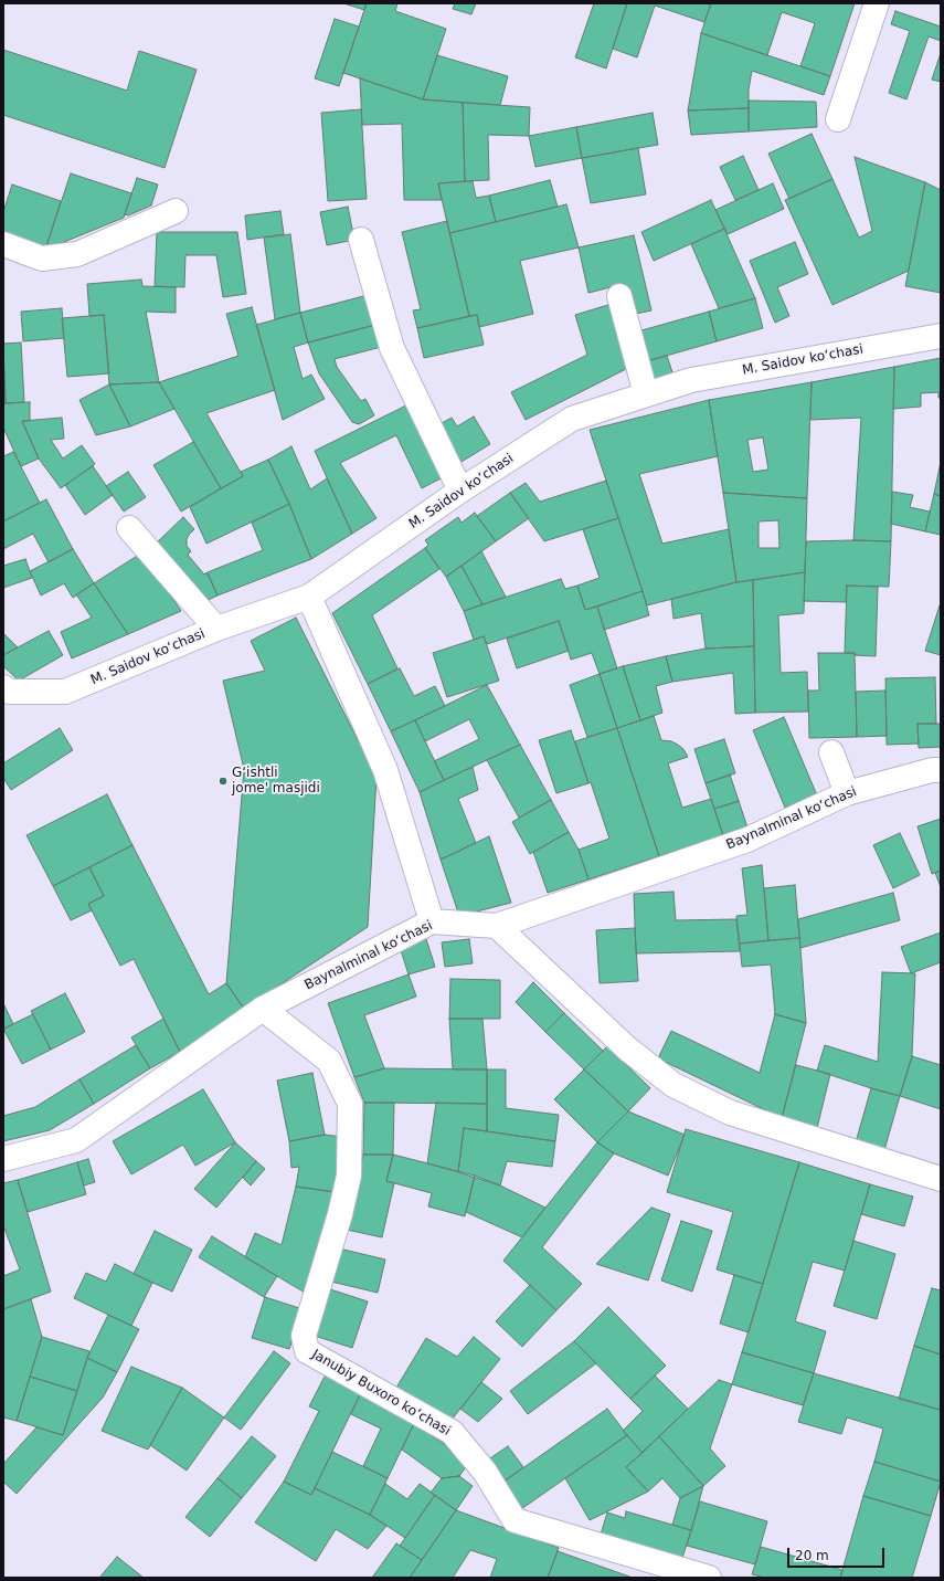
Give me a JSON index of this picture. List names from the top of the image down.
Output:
{
  "streets": {
    "street": ["M. Saidov koʻchasi", "Baynalminal koʻchasi", "Janubiy Buxoro koʻchasi"]
  },
  "crossings": [
    ["Baynalminal koʻchasi", "Janubiy Buxoro koʻchasi"]
  ],
  "places": ["Gʻishtli jome' masjidi"],
  "scale_bar": "20 m"
}
